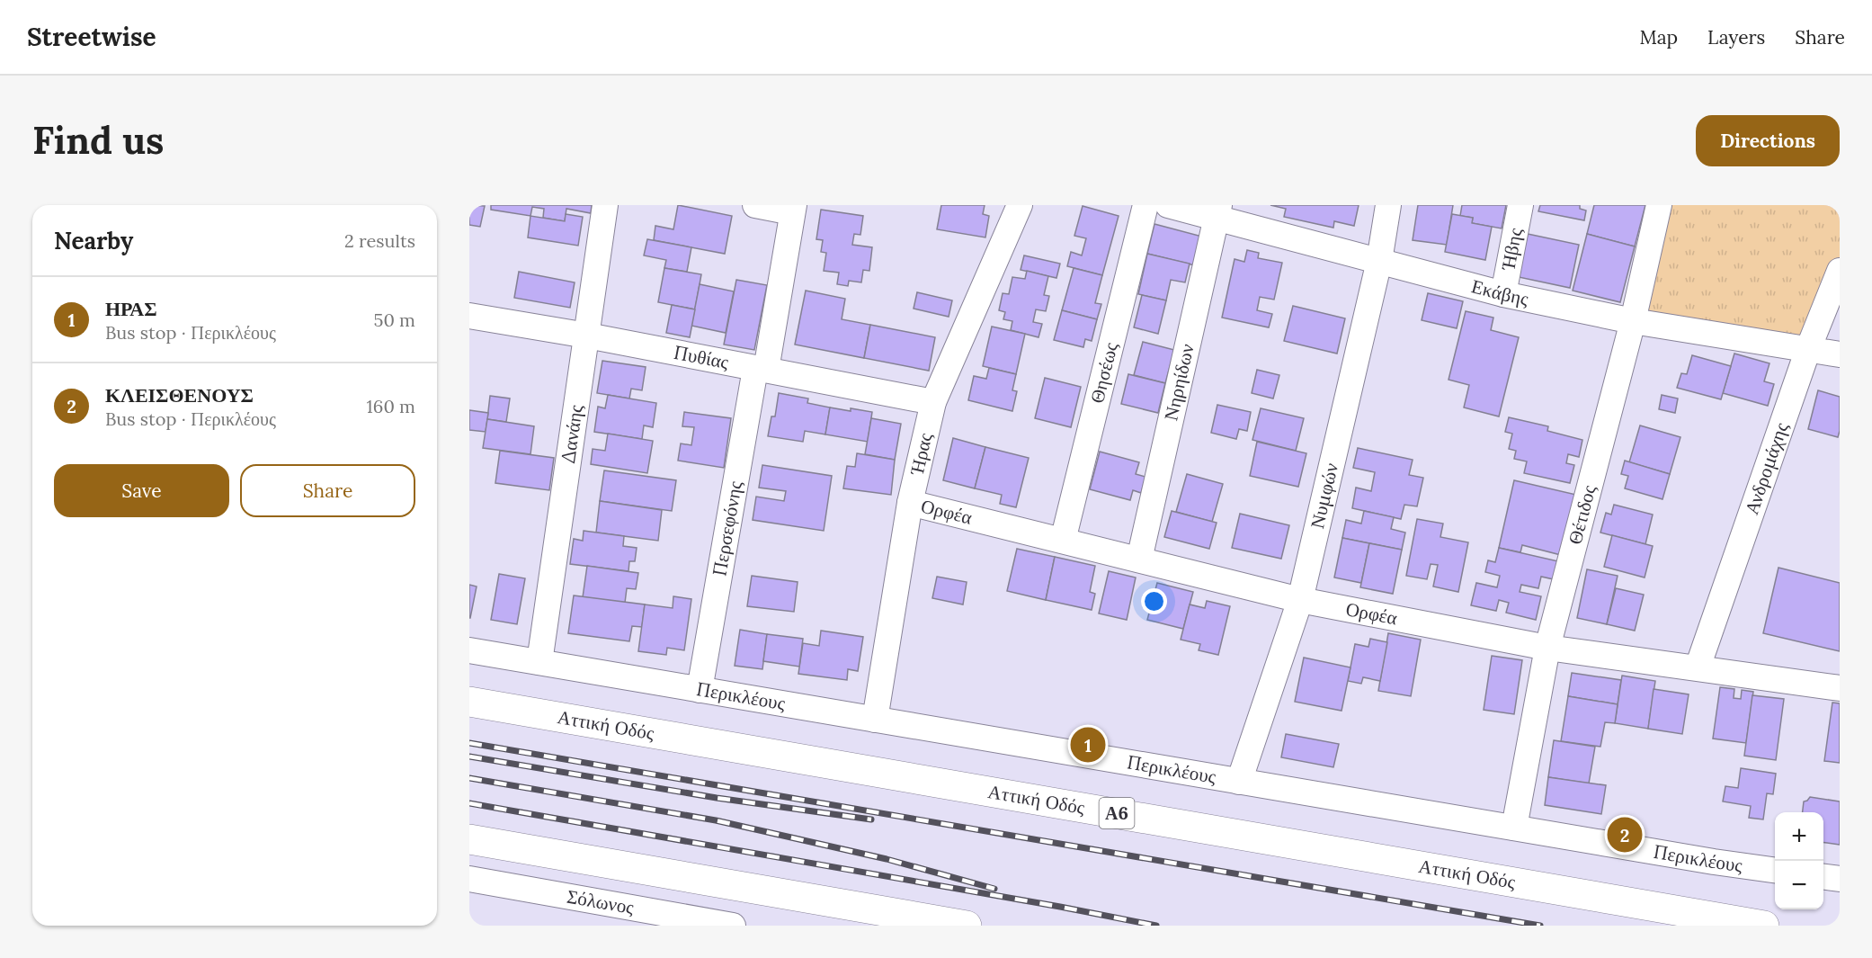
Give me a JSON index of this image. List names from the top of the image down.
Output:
{
  "streets": {
    "highway": ["Αττική Οδός", "Α6"],
    "street": [
      "Ήβης",
      "Εκάβης",
      "Πυθίας",
      "Θησέως",
      "Νηρηίδων",
      "Δανάης",
      "Ήρας",
      "Ανδρομάχης",
      "Νυμφών",
      "Ορφέα",
      "Θέτιδος",
      "Περσεφόνης",
      "Περικλέους",
      "Σόλωνος"
    ]
  },
  "crossings": [
    ["Ήβης", "Εκάβης"],
    ["Εκάβης", "Νηρηίδων"],
    ["Εκάβης", "Ανδρομάχης"],
    ["Εκάβης", "Νυμφών"],
    ["Εκάβης", "Θέτιδος"],
    ["Πυθίας", "Δανάης"],
    ["Πυθίας", "Ήρας"],
    ["Πυθίας", "Περσεφόνης"],
    ["Θησέως", "Ορφέα"],
    ["Νηρηίδων", "Ορφέα"],
    ["Δανάης", "Περικλέους"],
    ["Ήρας", "Ορφέα"],
    ["Ήρας", "Περικλέους"],
    ["Ανδρομάχης", "Ορφέα"],
    ["Νυμφών", "Ορφέα"],
    ["Νυμφών", "Περικλέους"],
    ["Ορφέα", "Θέτιδος"],
    ["Θέτιδος", "Περικλέους"],
    ["Περσεφόνης", "Περικλέους"]
  ],
  "page": {
    "header": "Streetwise",
    "nav": ["Map", "Layers", "Share"],
    "buttons": [
      "Directions",
      ["Save", "Share"]
    ],
    "title": "Find us",
    "heading": ["Nearby", "2 results"],
    "list": [
      {
        "mark": "1",
        "name": "ΗΡΑΣ",
        "note": "Bus stop · Περικλέους",
        "value": "50 m"
      },
      {
        "mark": "2",
        "name": "ΚΛΕΙΣΘΕΝΟΥΣ",
        "note": "Bus stop · Περικλέους",
        "value": "160 m"
      }
    ],
    "pins": ["1", "2"],
    "map_buttons": ["+", "−"]
  }
}
